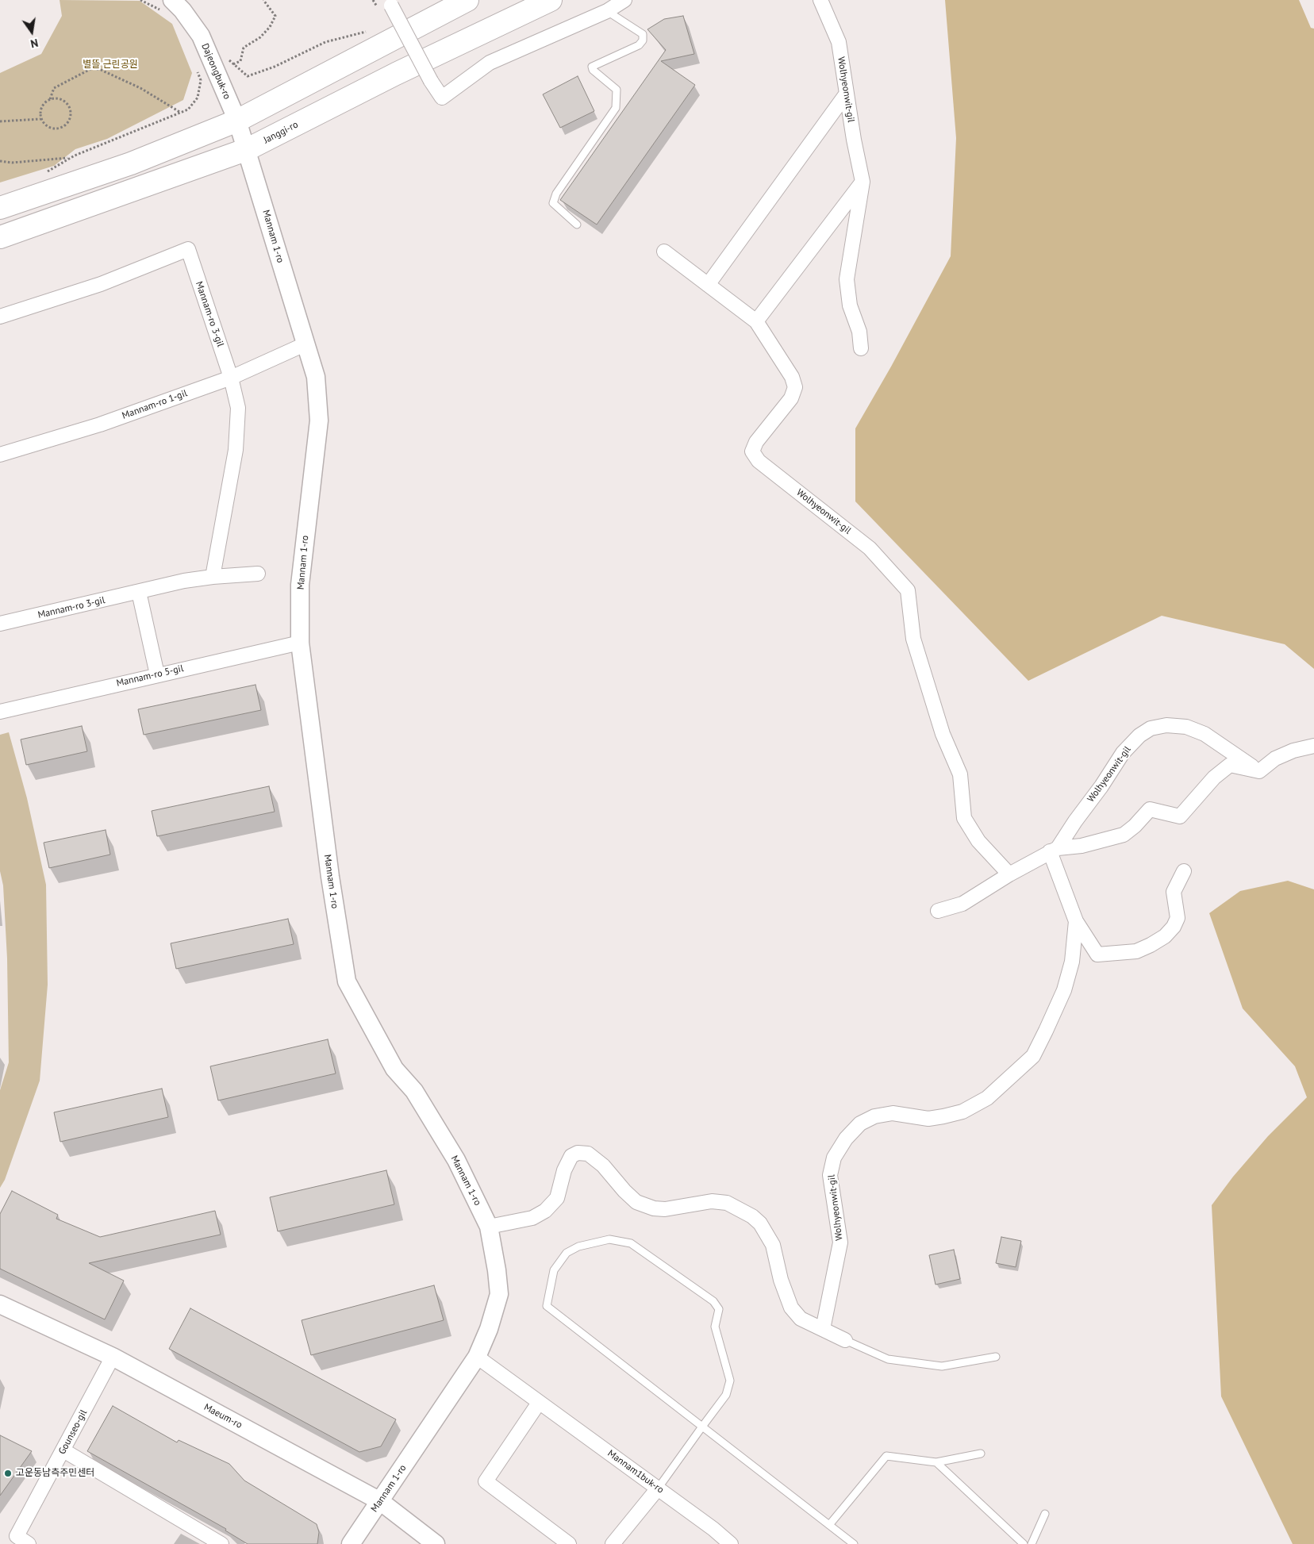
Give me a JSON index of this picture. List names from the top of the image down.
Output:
{
  "streets": {
    "main road": ["Janggi-ro"],
    "street": [
      "Dajeongbuk-ro",
      "Wolhyeonwit-gil",
      "Mannam 1-ro",
      "Mannam-ro 3-gil",
      "Mannam-ro 1-gil",
      "Mannam-ro 5-gil",
      "Maeum-ro",
      "Gounseo-gil",
      "Mannam1buk-ro"
    ]
  },
  "crossings": [
    ["Dajeongbuk-ro", "Janggi-ro"],
    ["Dajeongbuk-ro", "Mannam 1-ro"],
    ["Janggi-ro", "Mannam 1-ro"],
    ["Mannam 1-ro", "Mannam-ro 1-gil"],
    ["Mannam 1-ro", "Mannam-ro 5-gil"],
    ["Mannam 1-ro", "Maeum-ro"],
    ["Mannam 1-ro", "Mannam1buk-ro"],
    ["Mannam-ro 3-gil", "Mannam-ro 1-gil"],
    ["Maeum-ro", "Gounseo-gil"]
  ],
  "parks": ["별뜰 근린공원"],
  "places": ["고운동남측주민센터"],
  "north": "bottom"
}
